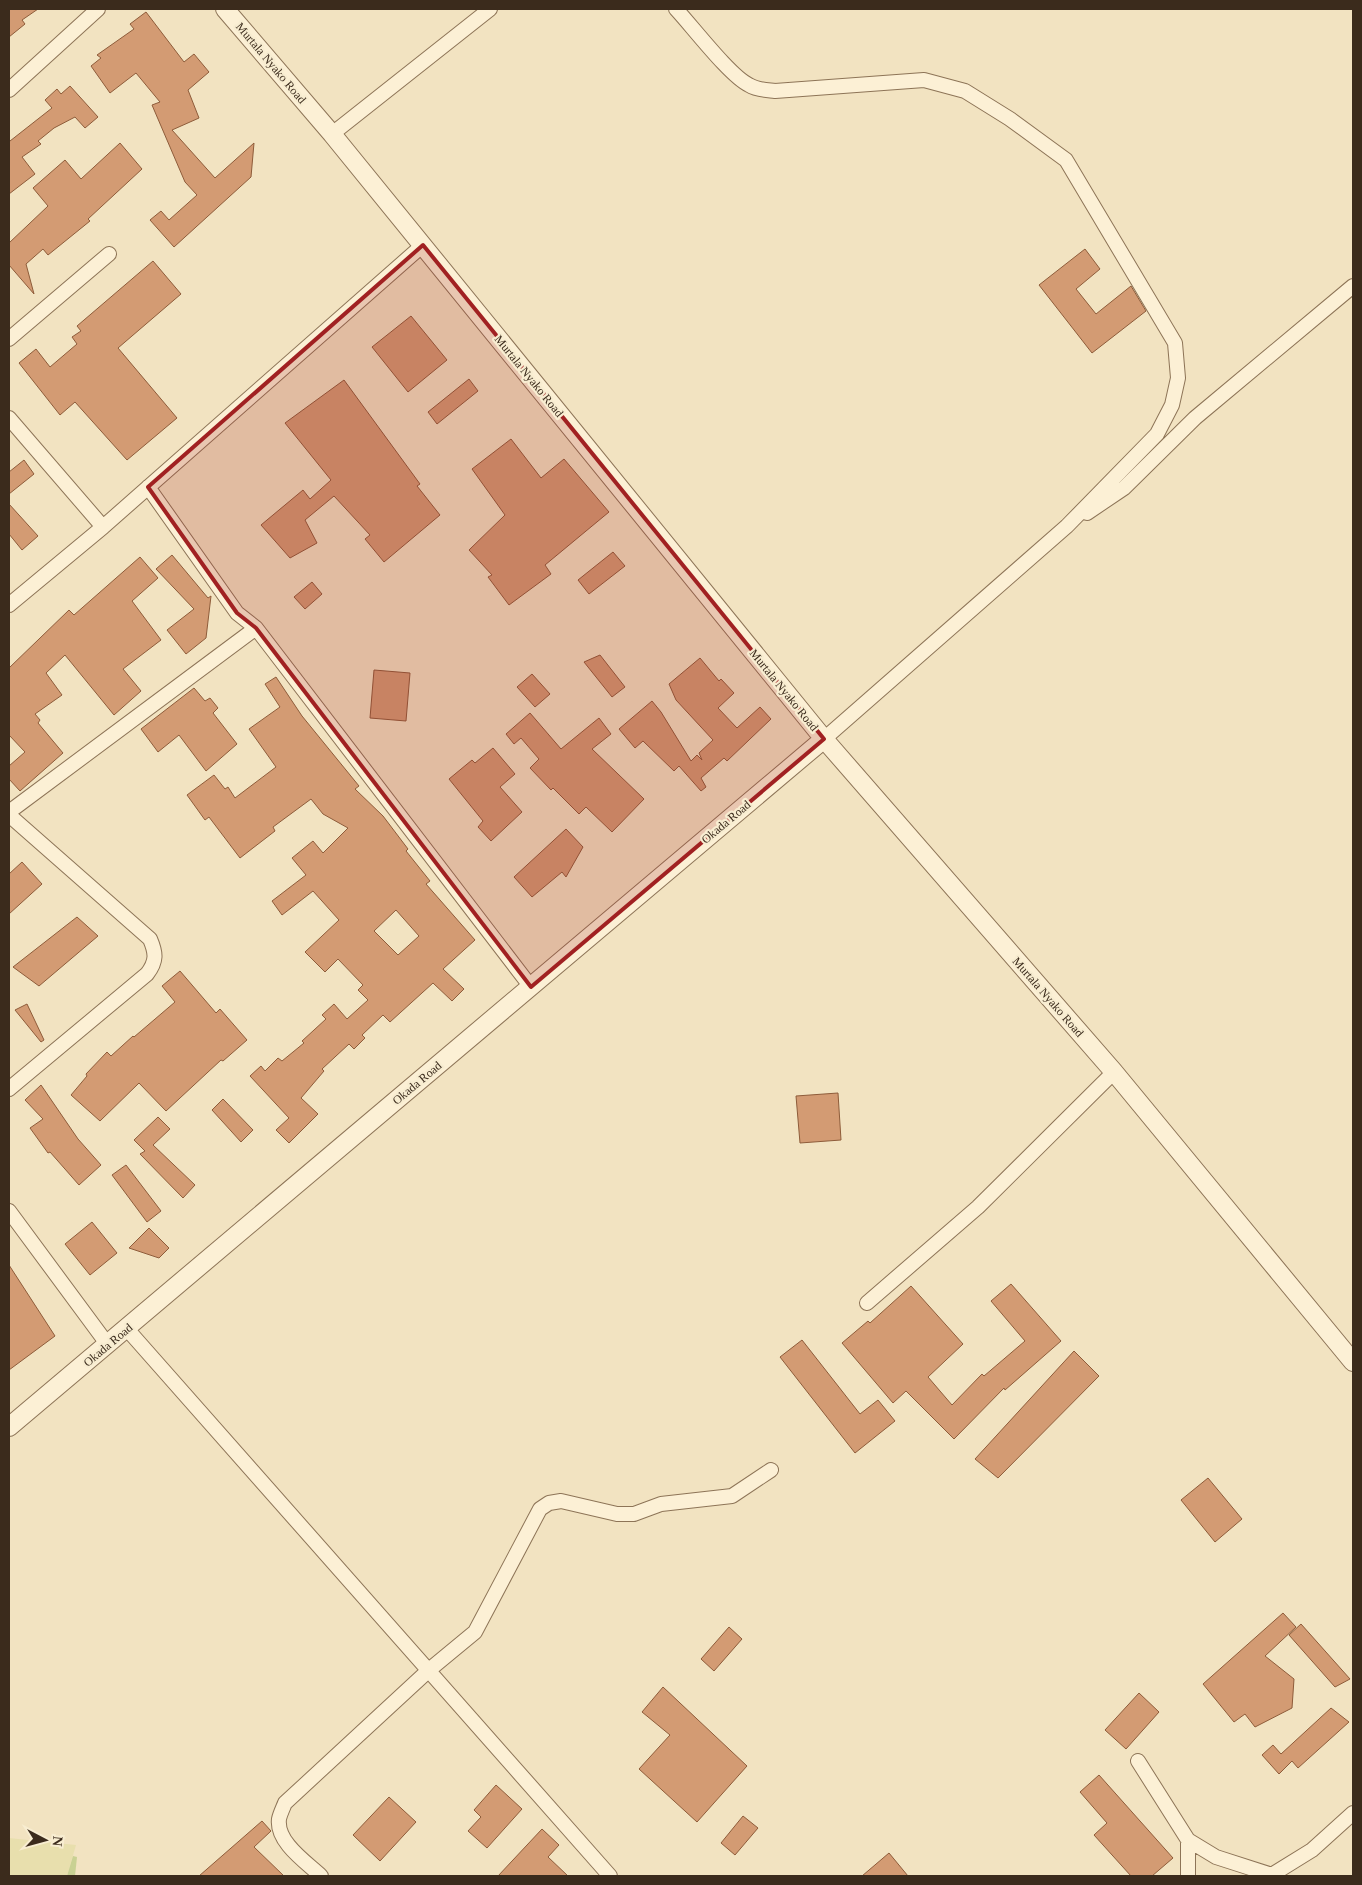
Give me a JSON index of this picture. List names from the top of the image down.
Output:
{
  "streets": {
    "street": ["Murtala Nyako Road", "Okada Road"]
  },
  "crossings": [
    ["Murtala Nyako Road", "Okada Road"]
  ],
  "north": "right"
}
